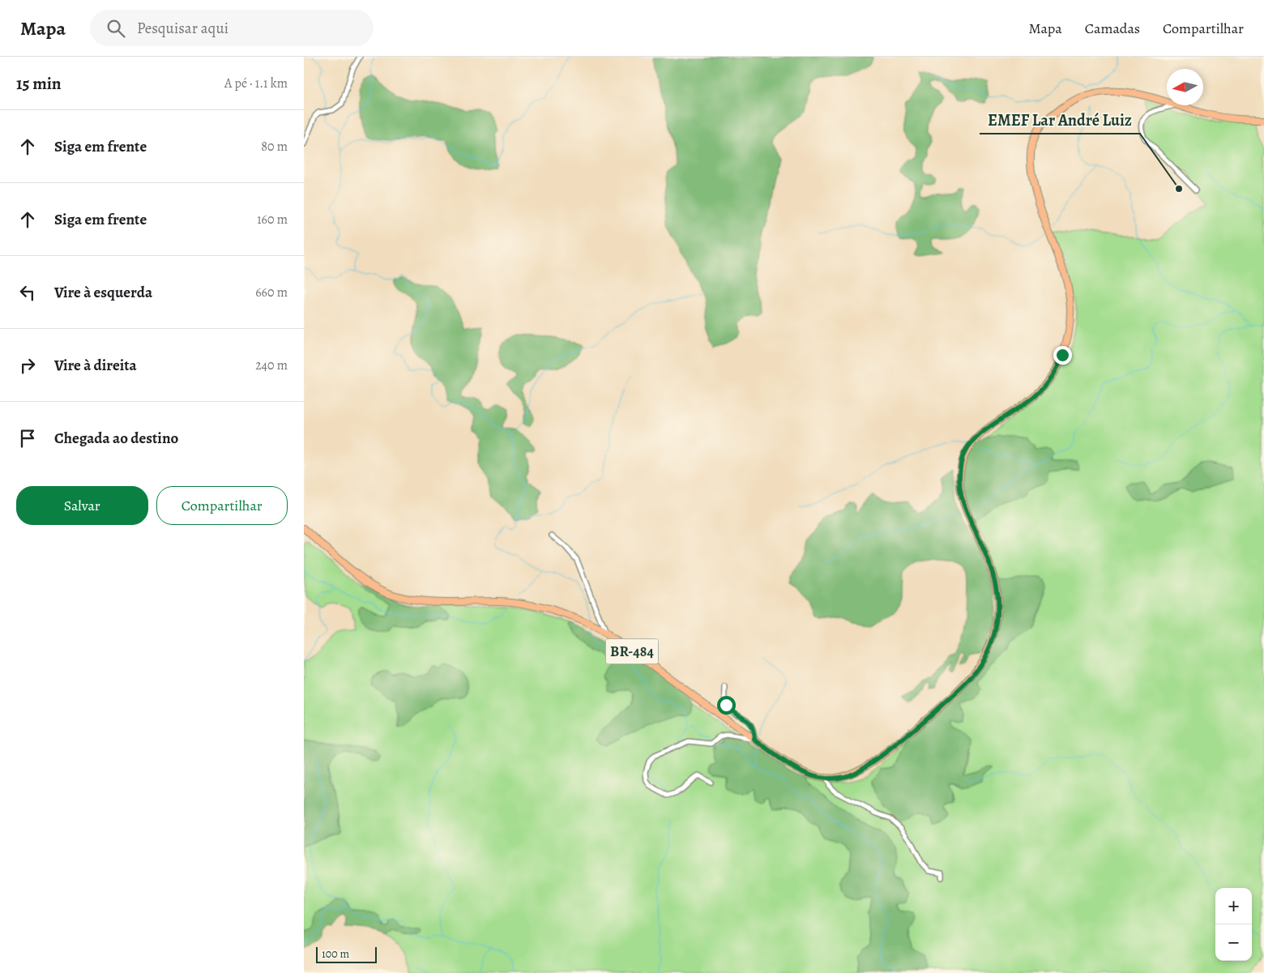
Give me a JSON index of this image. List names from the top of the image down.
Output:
{
  "streets": {
    "main road": ["BR-484"]
  },
  "places": ["EMEF Lar André Luiz"],
  "scale_bar": "100 m",
  "north": "left",
  "page": {
    "header": "Mapa",
    "search": "Pesquisar aqui",
    "nav": ["Mapa", "Camadas", "Compartilhar"],
    "heading": ["15 min", "A pé · 1.1 km"],
    "list": [
      ["Siga em frente", "80 m"],
      ["Siga em frente", "160 m"],
      ["Vire à esquerda", "660 m"],
      ["Vire à direita", "240 m"],
      "Chegada ao destino"
    ],
    "buttons": ["Salvar", "Compartilhar"],
    "map_buttons": ["+", "−"],
    "scale": "100 m"
  }
}
